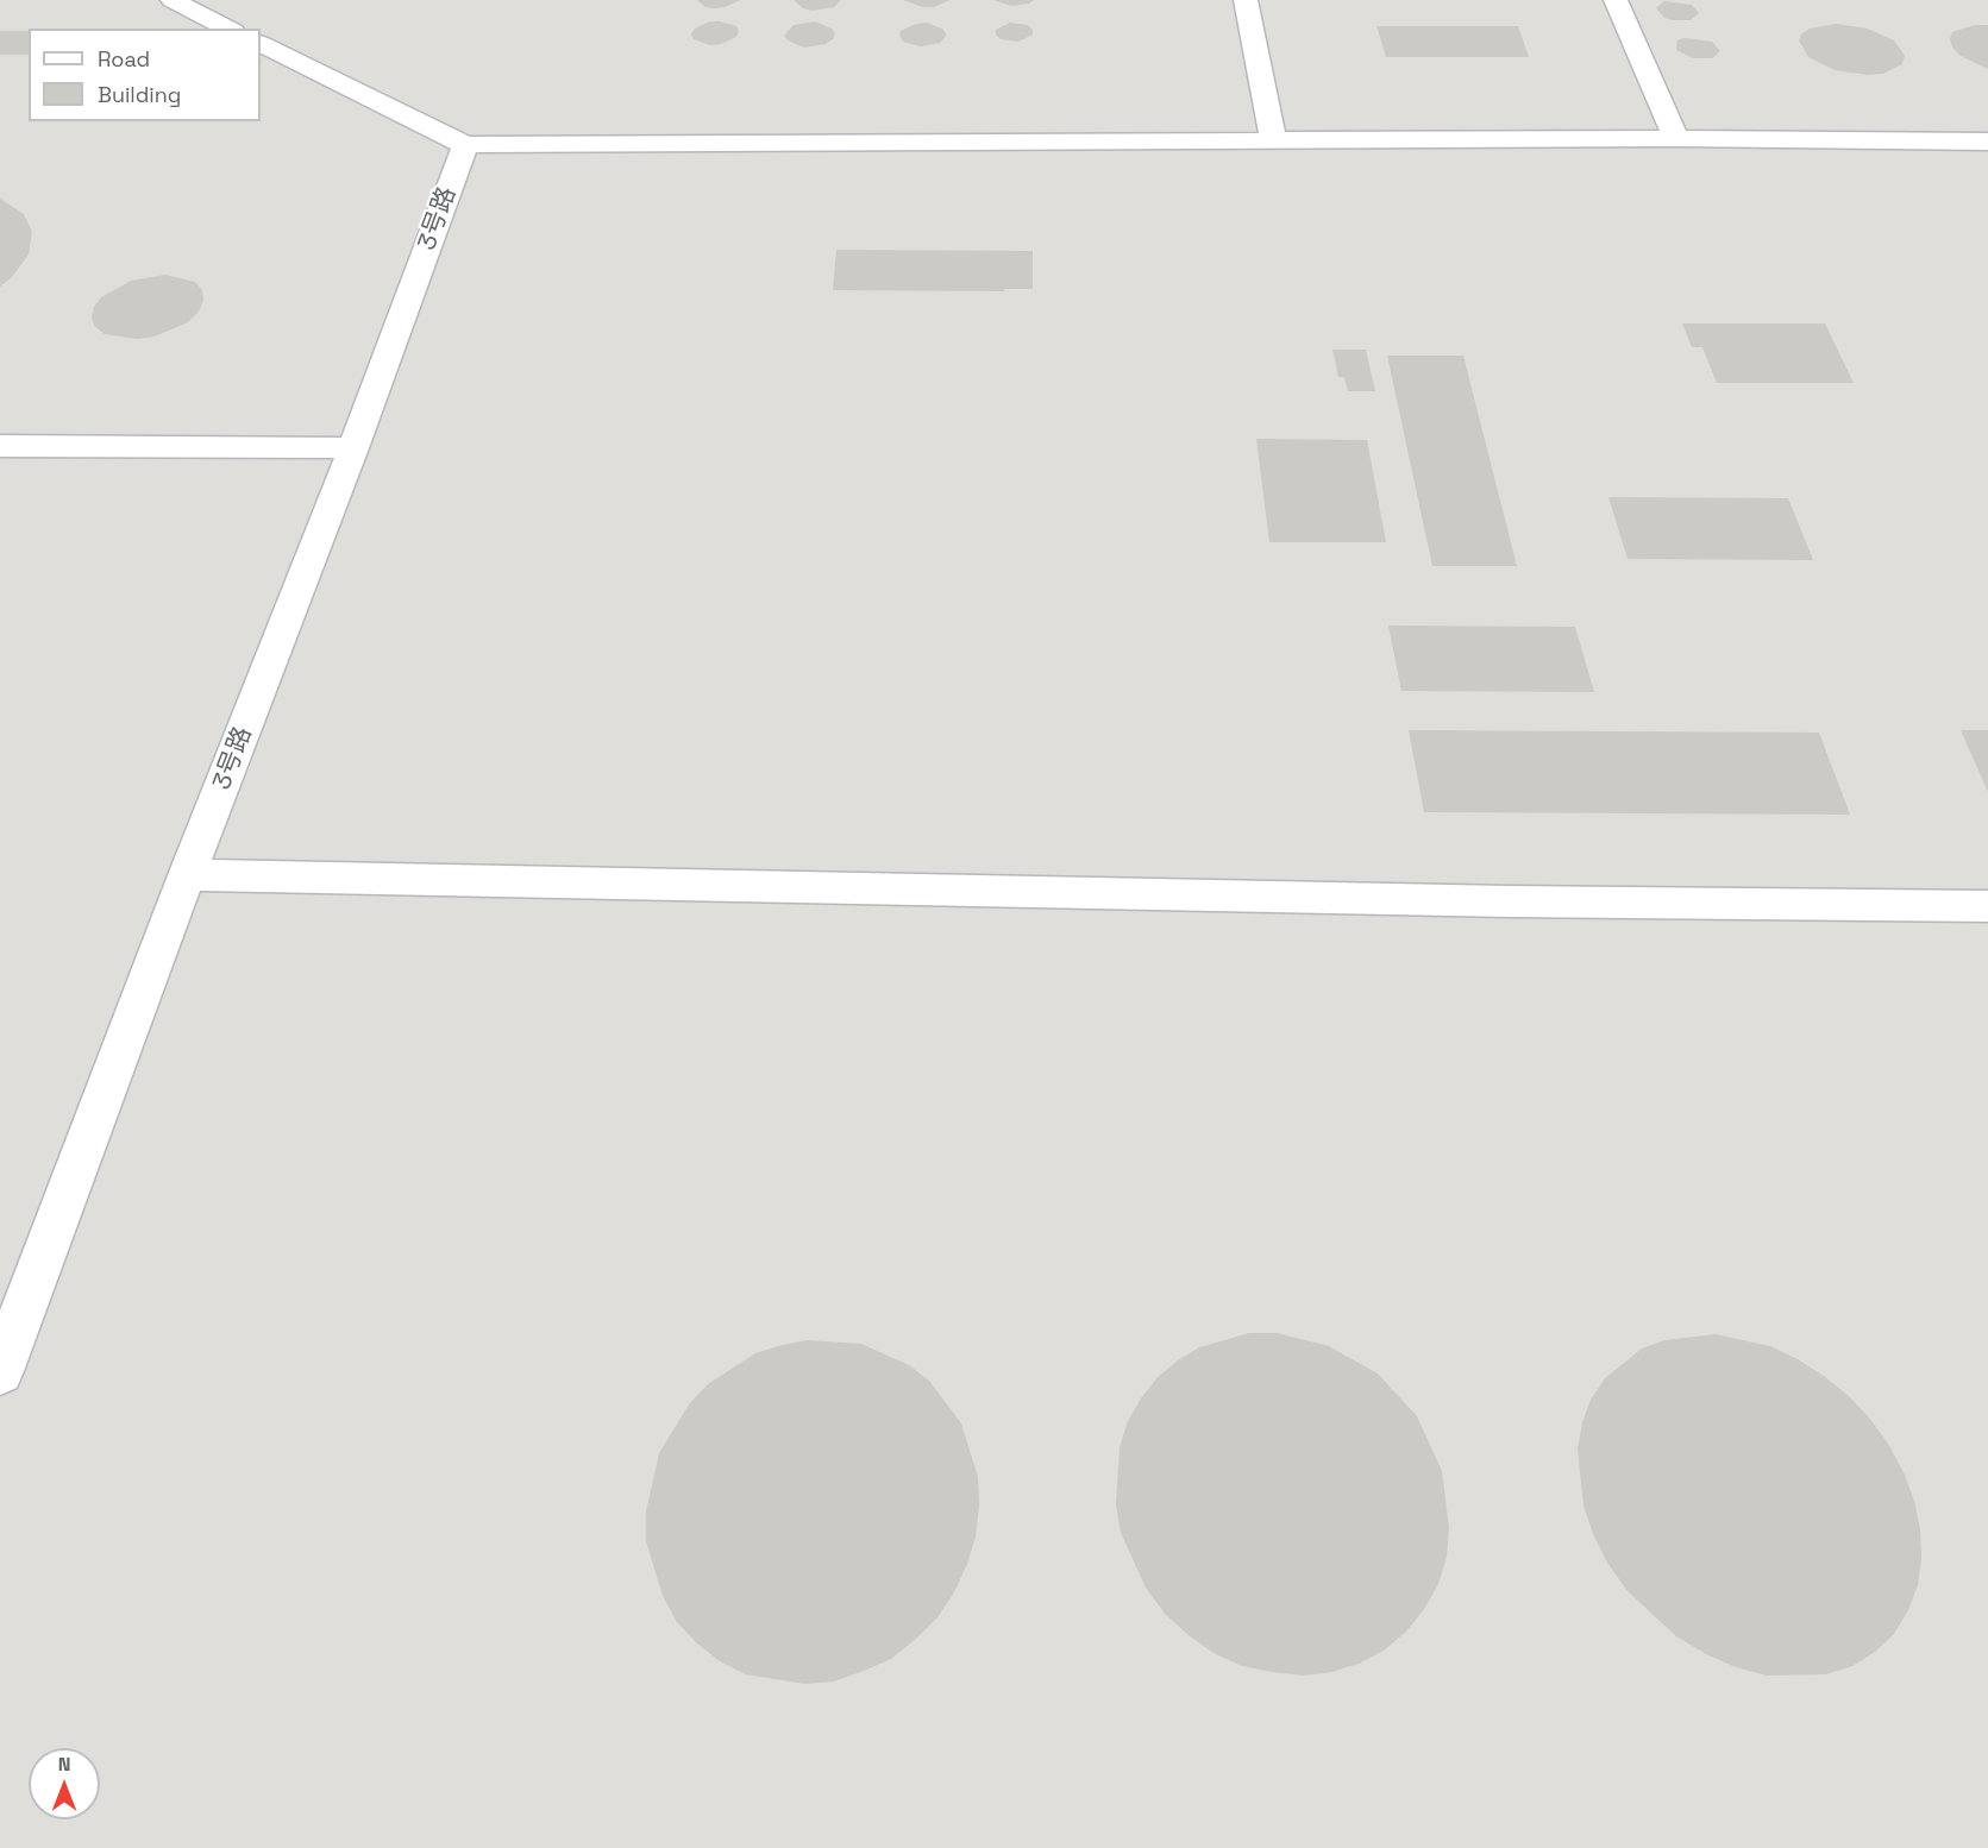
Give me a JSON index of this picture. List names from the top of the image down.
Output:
{
  "streets": {
    "street": ["3号路"]
  },
  "legend": ["Road", "Building"],
  "north": "top"
}
